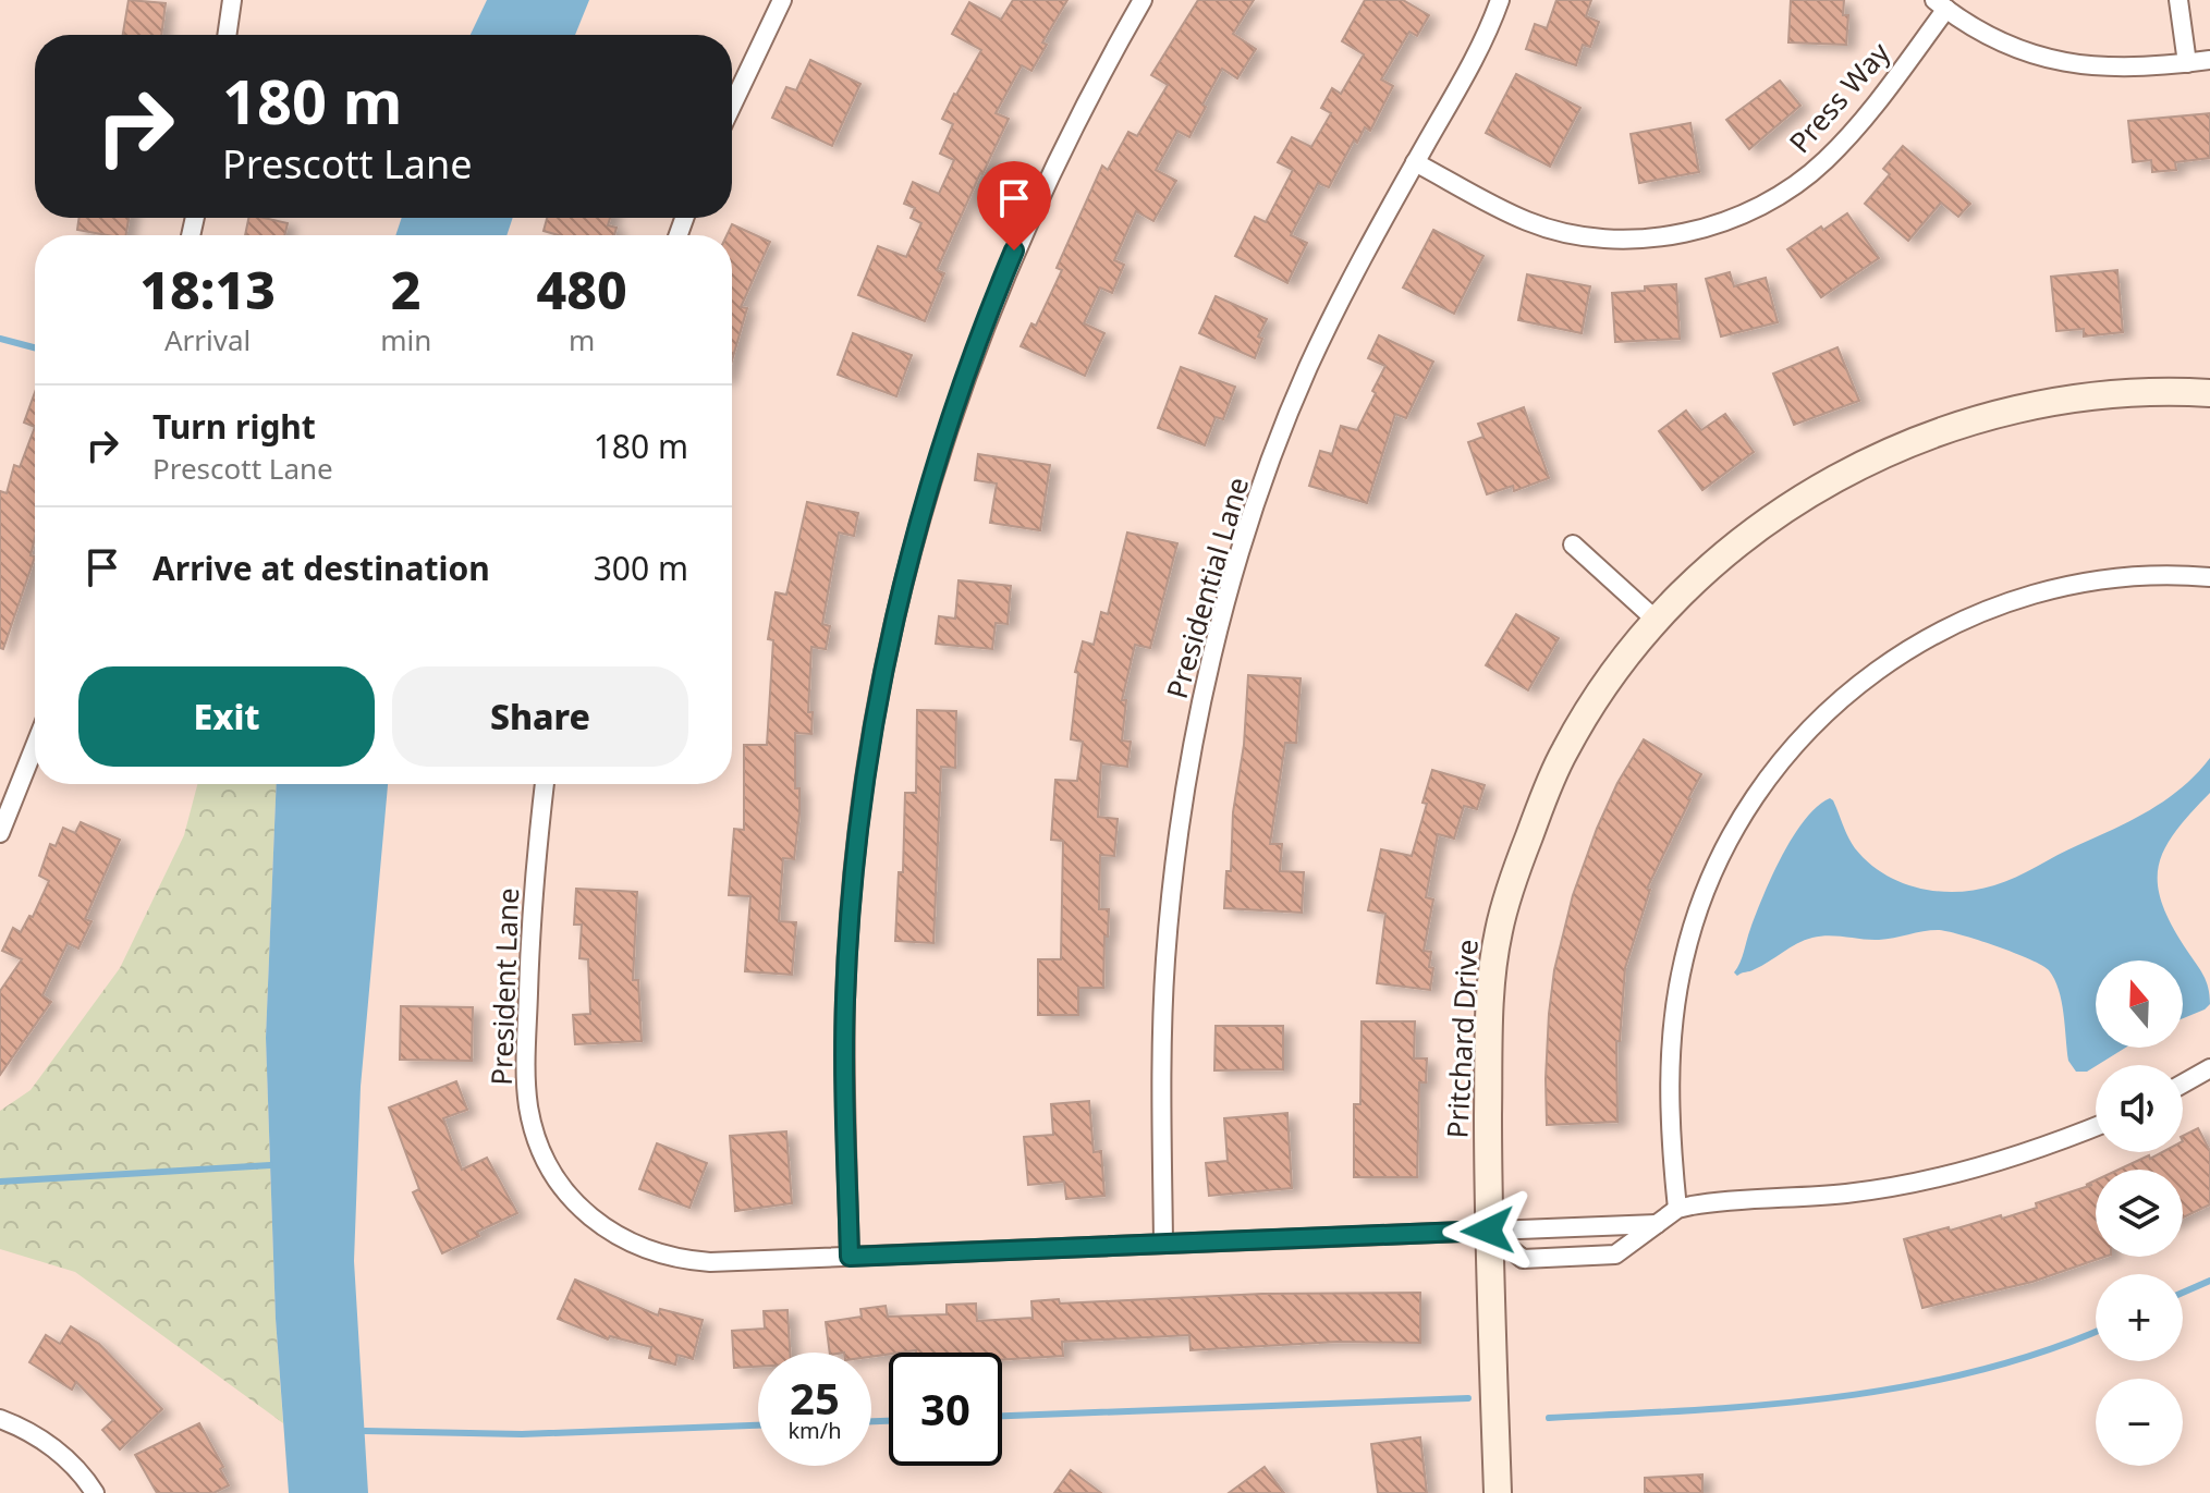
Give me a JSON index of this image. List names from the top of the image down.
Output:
{
  "streets": {
    "street": [
      "Press Way",
      "Presidential Lane",
      "President Lane",
      "Pritchard Drive"
    ]
  },
  "crossings": [
    ["Press Way", "Presidential Lane"],
    ["Presidential Lane", "President Lane"],
    ["President Lane", "Pritchard Drive"]
  ],
  "north": "top",
  "page": {
    "turn": ["180 m", "Prescott Lane"],
    "eta": [
      "18:13",
      "Arrival",
      "2",
      "min",
      "480",
      "m"
    ],
    "list": [
      {
        "name": "Turn right",
        "note": "Prescott Lane",
        "value": "180 m"
      },
      {
        "name": "Arrive at destination",
        "value": "300 m"
      }
    ],
    "buttons": ["Exit", "Share"],
    "map_buttons": ["+", "−"],
    "speed": "25 km/h",
    "limit": "30"
  }
}
